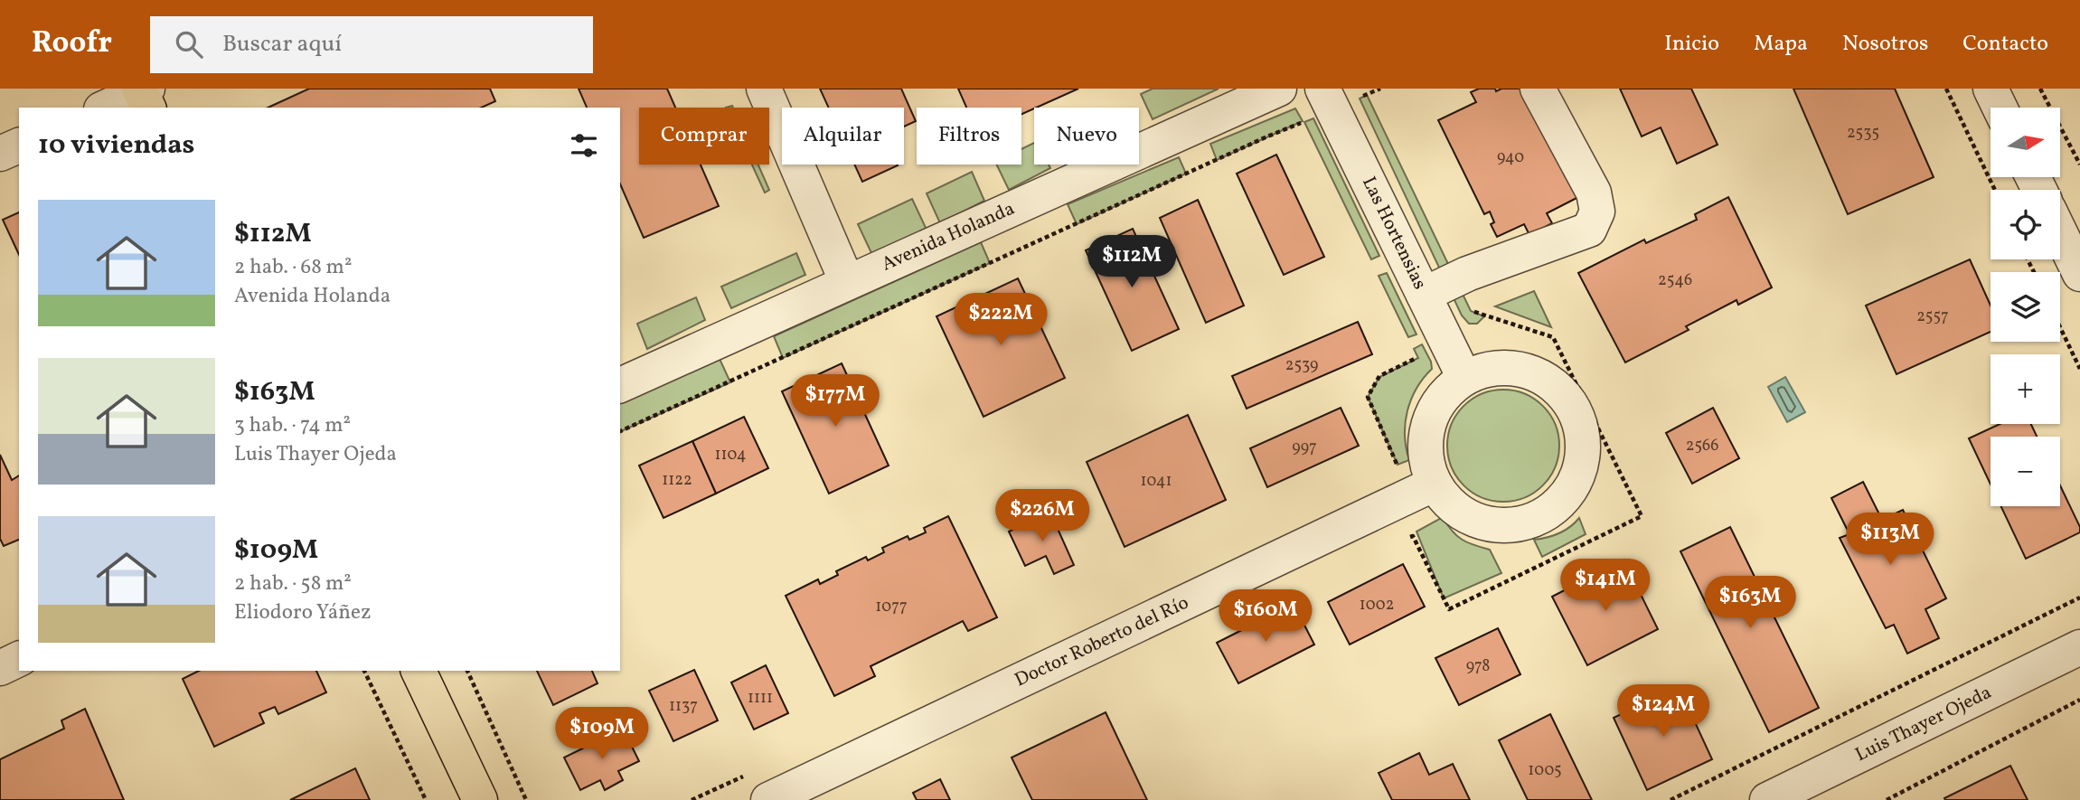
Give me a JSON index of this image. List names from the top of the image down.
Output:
{
  "streets": {
    "street": [
      "Las Hortensias",
      "Avenida Holanda",
      "Doctor Roberto del Río",
      "Luis Thayer Ojeda"
    ]
  },
  "crossings": [
    ["Las Hortensias", "Doctor Roberto del Río"]
  ],
  "house_numbers": [
    "2535",
    "940",
    "2546",
    "2557",
    "2539",
    "2566",
    "997",
    "1104",
    "1122",
    "1041",
    "1002",
    "1077",
    "978",
    "1111",
    "1137",
    "1005"
  ],
  "north": "right",
  "page": {
    "header": "Roofr",
    "search": "Buscar aquí",
    "nav": [
      "Inicio",
      "Mapa",
      "Nosotros",
      "Contacto"
    ],
    "map_buttons": ["+", "−"],
    "chip": [
      "Comprar",
      "Alquilar",
      "Filtros",
      "Nuevo"
    ],
    "heading": "10 viviendas",
    "list": [
      {
        "name": "$112M",
        "note": "2 hab. · 68 m² · Avenida Holanda"
      },
      {
        "name": "$163M",
        "note": "3 hab. · 74 m² · Luis Thayer Ojeda"
      },
      {
        "name": "$109M",
        "note": "2 hab. · 58 m² · Eliodoro Yáñez"
      }
    ],
    "price": [
      "$112M",
      "$222M",
      "$177M",
      "$226M",
      "$113M",
      "$141M",
      "$163M",
      "$160M",
      "$124M",
      "$109M"
    ]
  }
}
